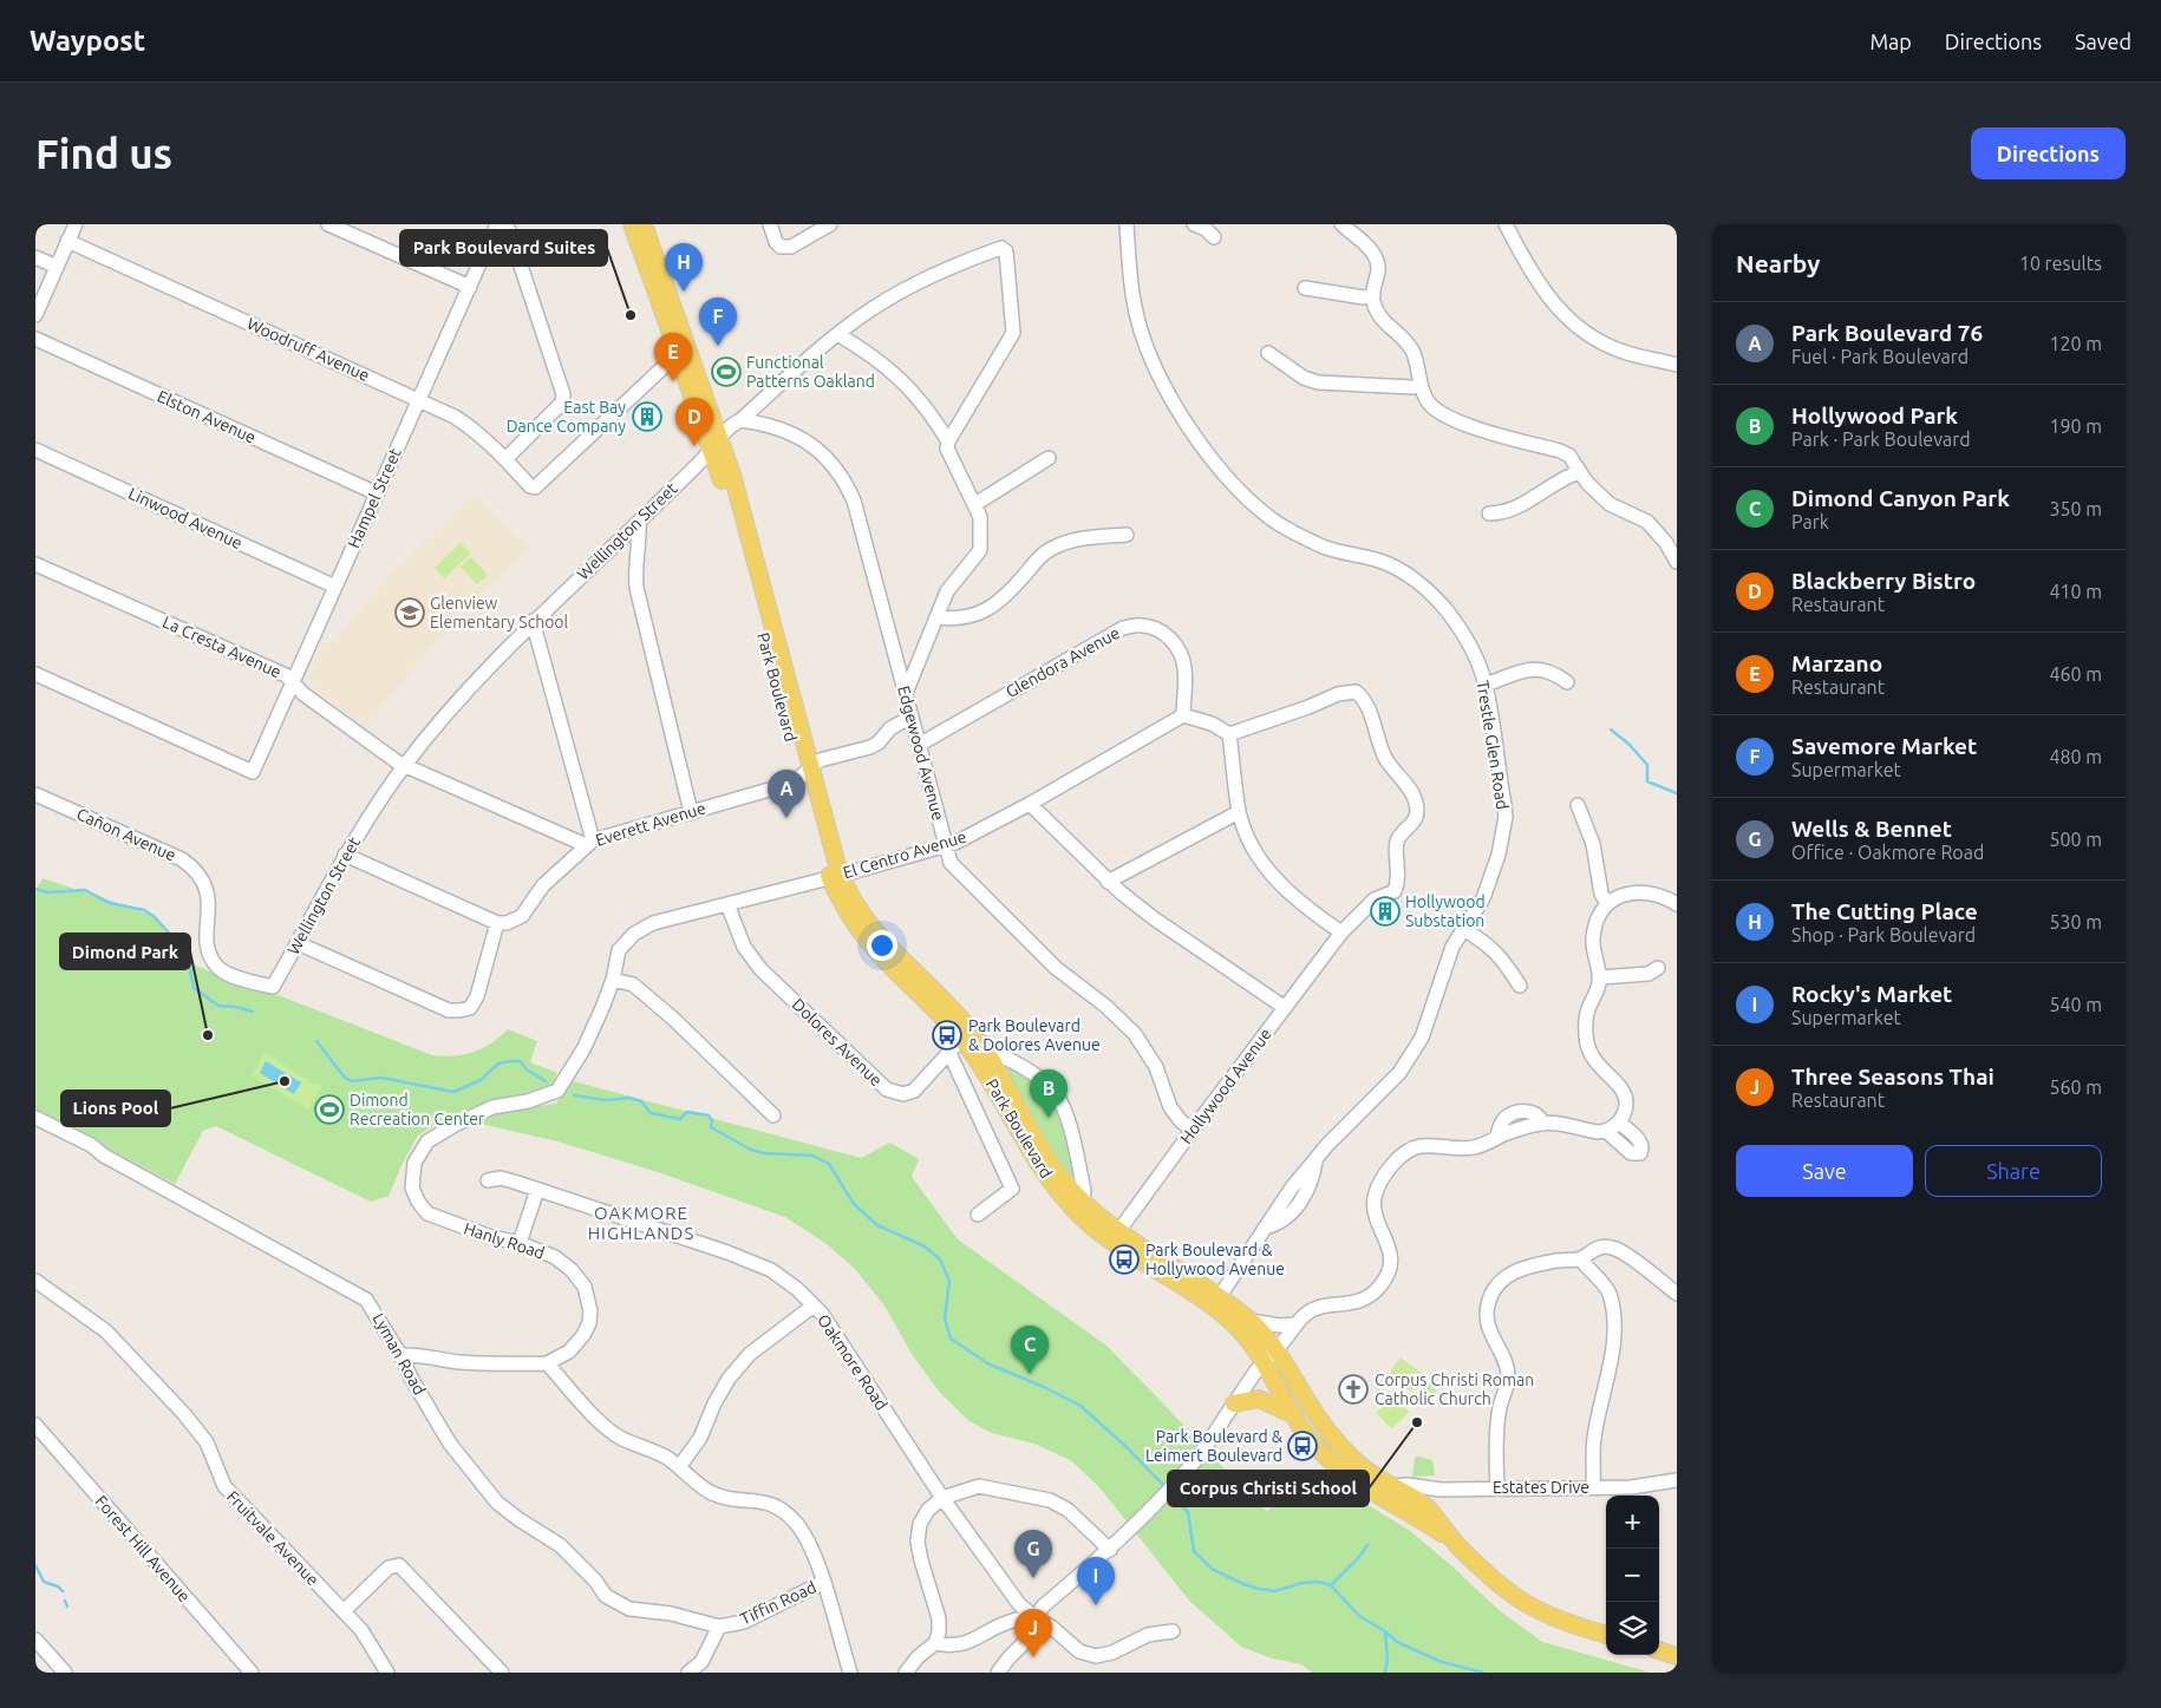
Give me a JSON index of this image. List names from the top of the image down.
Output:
{
  "streets": {
    "main road": ["Park Boulevard"],
    "street": [
      "Woodruff Avenue",
      "Elston Avenue",
      "Hampel Street",
      "Linwood Avenue",
      "Wellington Street",
      "La Cresta Avenue",
      "Glendora Avenue",
      "Trestle Glen Road",
      "Edgewood Avenue",
      "Everett Avenue",
      "Cañon Avenue",
      "El Centro Avenue",
      "Dolores Avenue",
      "Hollywood Avenue",
      "Hanly Road",
      "Lyman Road",
      "Oakmore Road",
      "Estates Drive",
      "Fruitvale Avenue",
      "Forest Hill Avenue",
      "Tiffin Road"
    ]
  },
  "crossings": [
    ["Woodruff Avenue", "Hampel Street"],
    ["Woodruff Avenue", "Park Boulevard"],
    ["Elston Avenue", "Hampel Street"],
    ["Hampel Street", "Linwood Avenue"],
    ["Hampel Street", "La Cresta Avenue"],
    ["Wellington Street", "La Cresta Avenue"],
    ["Wellington Street", "Park Boulevard"],
    ["Wellington Street", "Edgewood Avenue"],
    ["Wellington Street", "Cañon Avenue"],
    ["La Cresta Avenue", "Everett Avenue"],
    ["Glendora Avenue", "Edgewood Avenue"],
    ["Glendora Avenue", "El Centro Avenue"],
    ["Park Boulevard", "Trestle Glen Road"],
    ["Park Boulevard", "Everett Avenue"],
    ["Park Boulevard", "El Centro Avenue"],
    ["Park Boulevard", "Dolores Avenue"],
    ["Park Boulevard", "Hollywood Avenue"],
    ["Park Boulevard", "Estates Drive"],
    ["Edgewood Avenue", "Everett Avenue"],
    ["Edgewood Avenue", "El Centro Avenue"],
    ["Edgewood Avenue", "Hollywood Avenue"],
    ["El Centro Avenue", "Dolores Avenue"],
    ["El Centro Avenue", "Hanly Road"],
    ["Lyman Road", "Tiffin Road"]
  ],
  "districts": ["OAKMORE HIGHLANDS"],
  "places": {
    "other": [
      "Park Boulevard Suites",
      "Dimond Park",
      "Lions Pool",
      "Corpus Christi School"
    ],
    "sports": ["Functional Patterns Oakland", "Dimond Recreation Center"],
    "building": ["East Bay Dance Company", "Hollywood Substation"],
    "school or university": ["Glenview Elementary School"],
    "bus stop": ["Park Boulevard & Dolores Avenue", "Park Boulevard & Hollywood Avenue", "Park Boulevard & Leimert Boulevard"],
    "church": ["Corpus Christi Roman Catholic Church"]
  },
  "page": {
    "header": "Waypost",
    "nav": ["Map", "Directions", "Saved"],
    "buttons": [
      "Directions",
      ["Save", "Share"]
    ],
    "title": "Find us",
    "heading": ["Nearby", "10 results"],
    "pins": [
      "H",
      "F",
      "E",
      "D",
      "A",
      "B",
      "C",
      "G",
      "I",
      "J"
    ],
    "list": [
      {
        "mark": "A",
        "name": "Park Boulevard 76",
        "note": "Fuel · Park Boulevard",
        "value": "120 m"
      },
      {
        "mark": "B",
        "name": "Hollywood Park",
        "note": "Park · Park Boulevard",
        "value": "190 m"
      },
      {
        "mark": "C",
        "name": "Dimond Canyon Park",
        "note": "Park",
        "value": "350 m"
      },
      {
        "mark": "D",
        "name": "Blackberry Bistro",
        "note": "Restaurant",
        "value": "410 m"
      },
      {
        "mark": "E",
        "name": "Marzano",
        "note": "Restaurant",
        "value": "460 m"
      },
      {
        "mark": "F",
        "name": "Savemore Market",
        "note": "Supermarket",
        "value": "480 m"
      },
      {
        "mark": "G",
        "name": "Wells & Bennet",
        "note": "Office · Oakmore Road",
        "value": "500 m"
      },
      {
        "mark": "H",
        "name": "The Cutting Place",
        "note": "Shop · Park Boulevard",
        "value": "530 m"
      },
      {
        "mark": "I",
        "name": "Rocky's Market",
        "note": "Supermarket",
        "value": "540 m"
      },
      {
        "mark": "J",
        "name": "Three Seasons Thai",
        "note": "Restaurant",
        "value": "560 m"
      }
    ],
    "map_buttons": ["+", "−"]
  }
}
